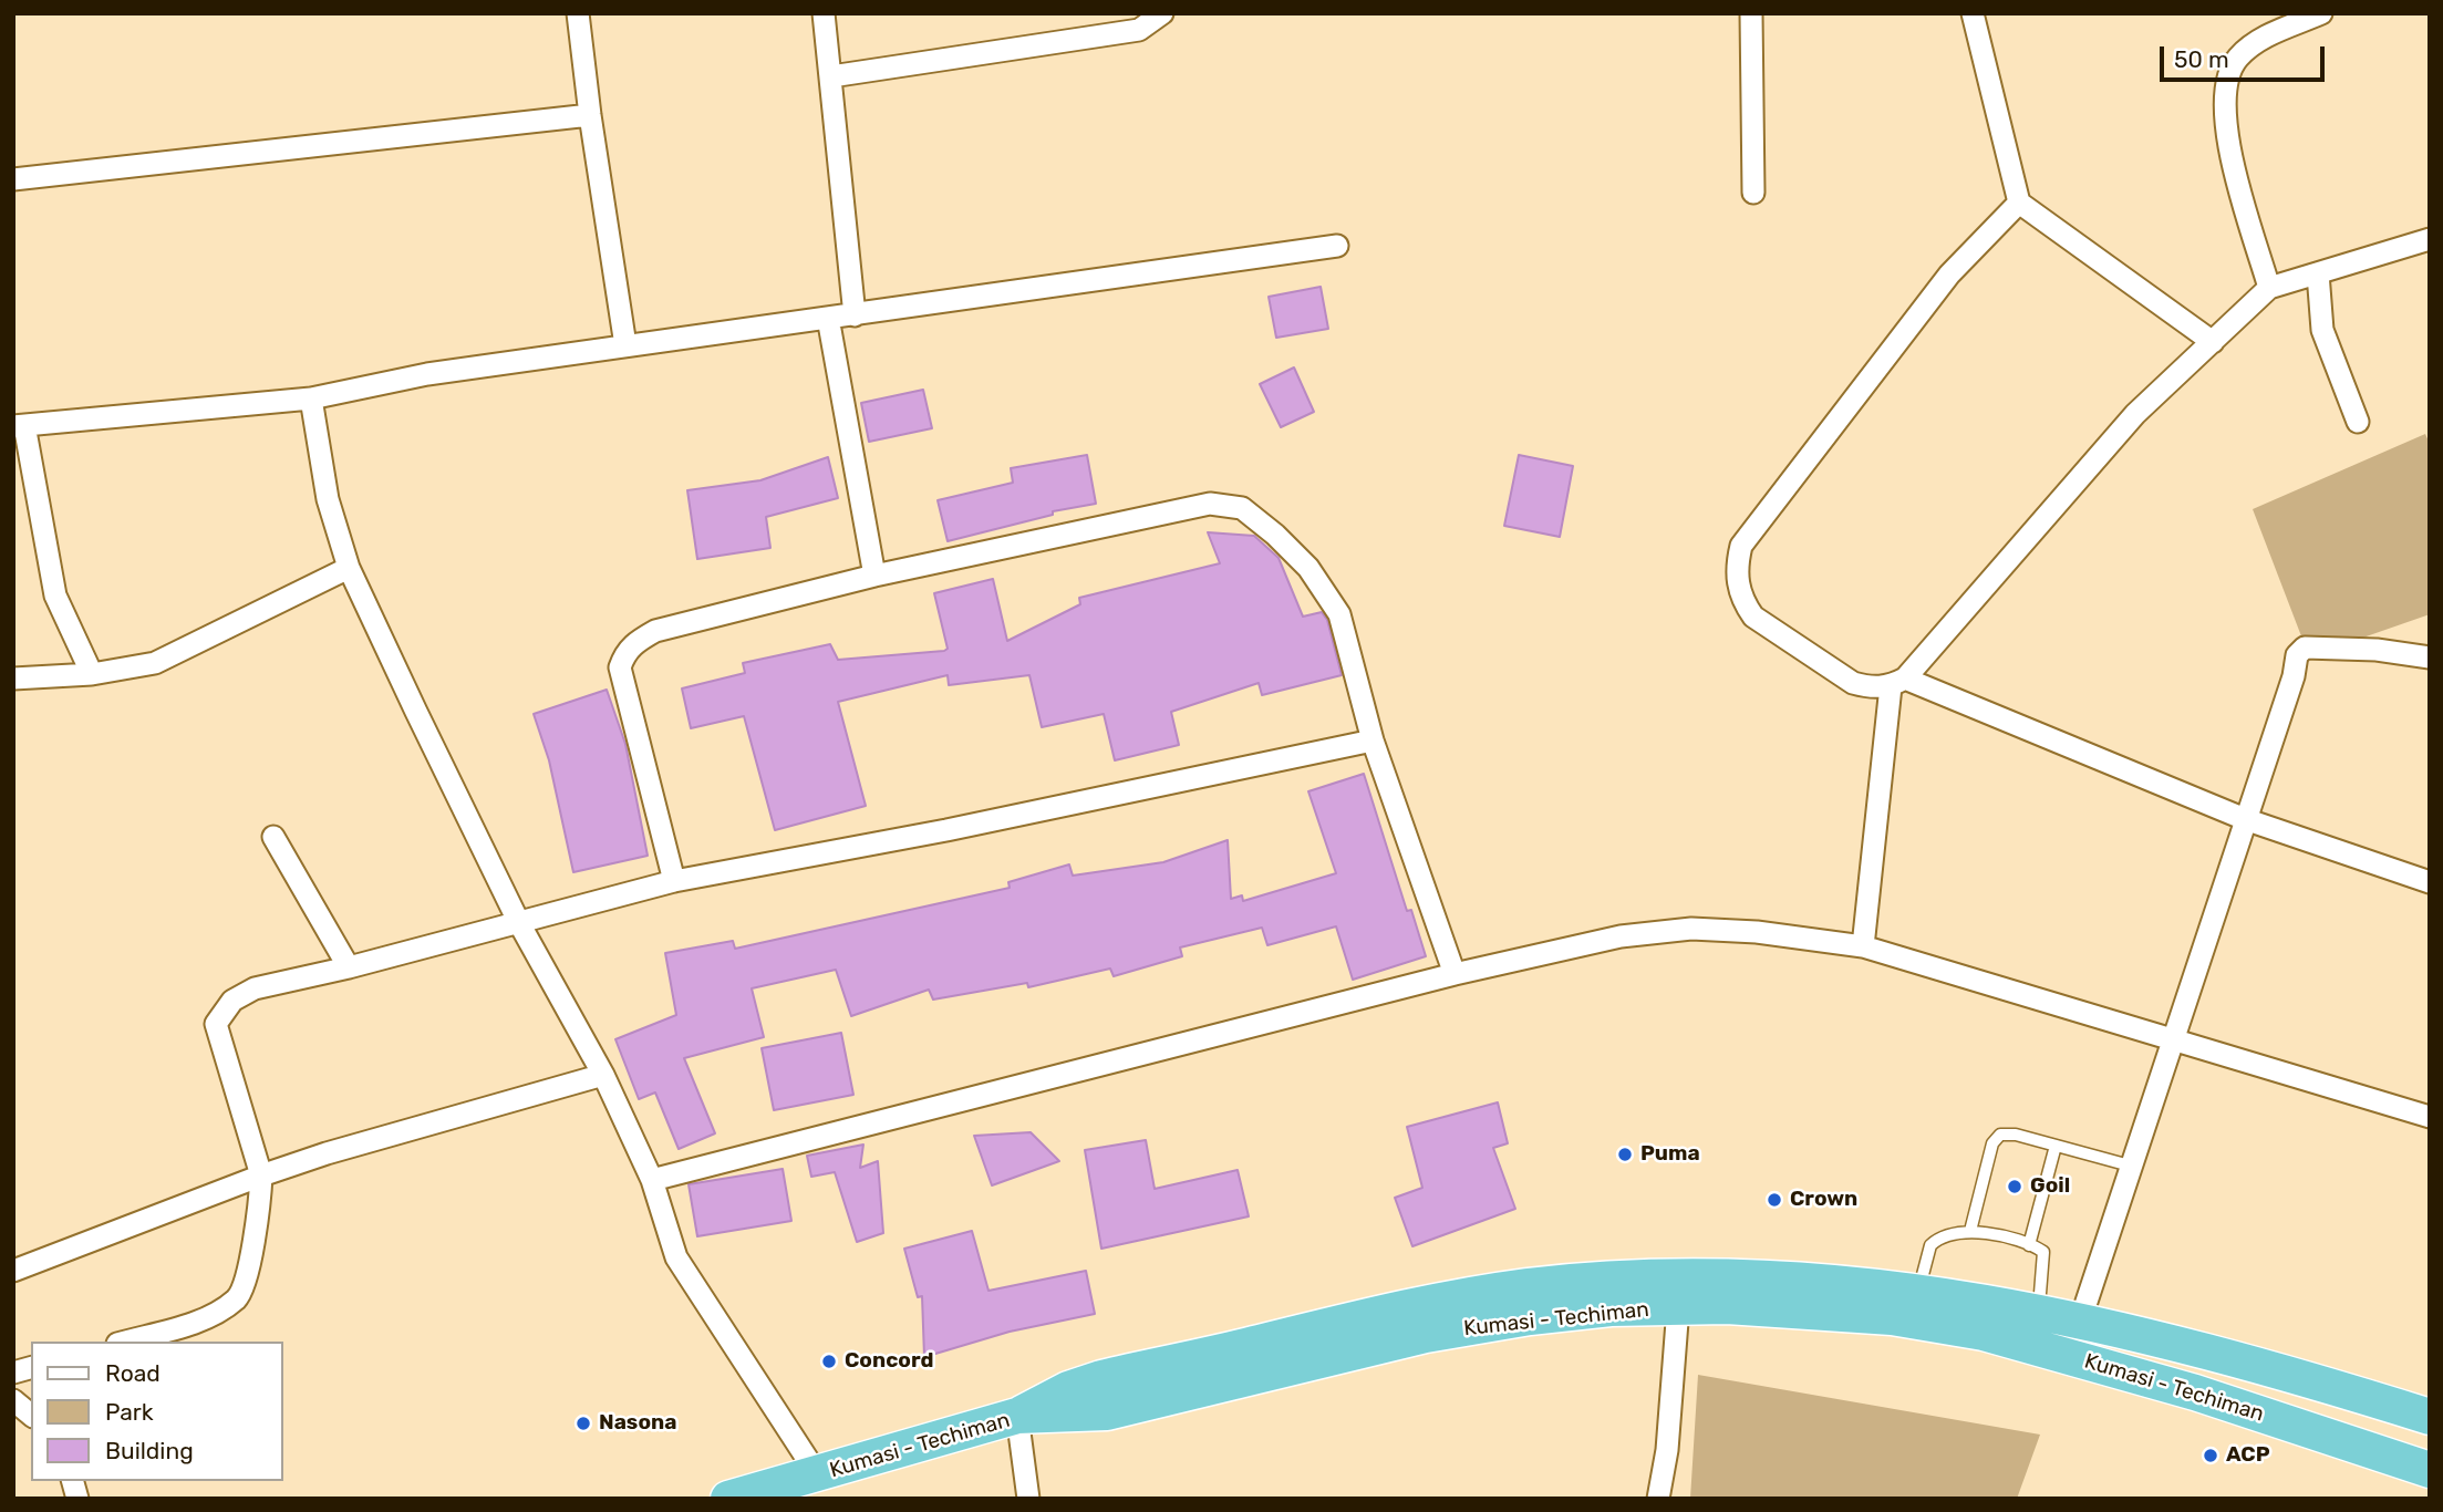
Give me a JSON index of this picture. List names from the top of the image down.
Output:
{
  "streets": {
    "highway": ["Kumasi - Techiman"]
  },
  "places": [
    "Puma",
    "Goil",
    "Crown",
    "Concord",
    "Nasona",
    "ACP"
  ],
  "legend": ["Road", "Park", "Building"],
  "scale_bar": "50 m"
}
